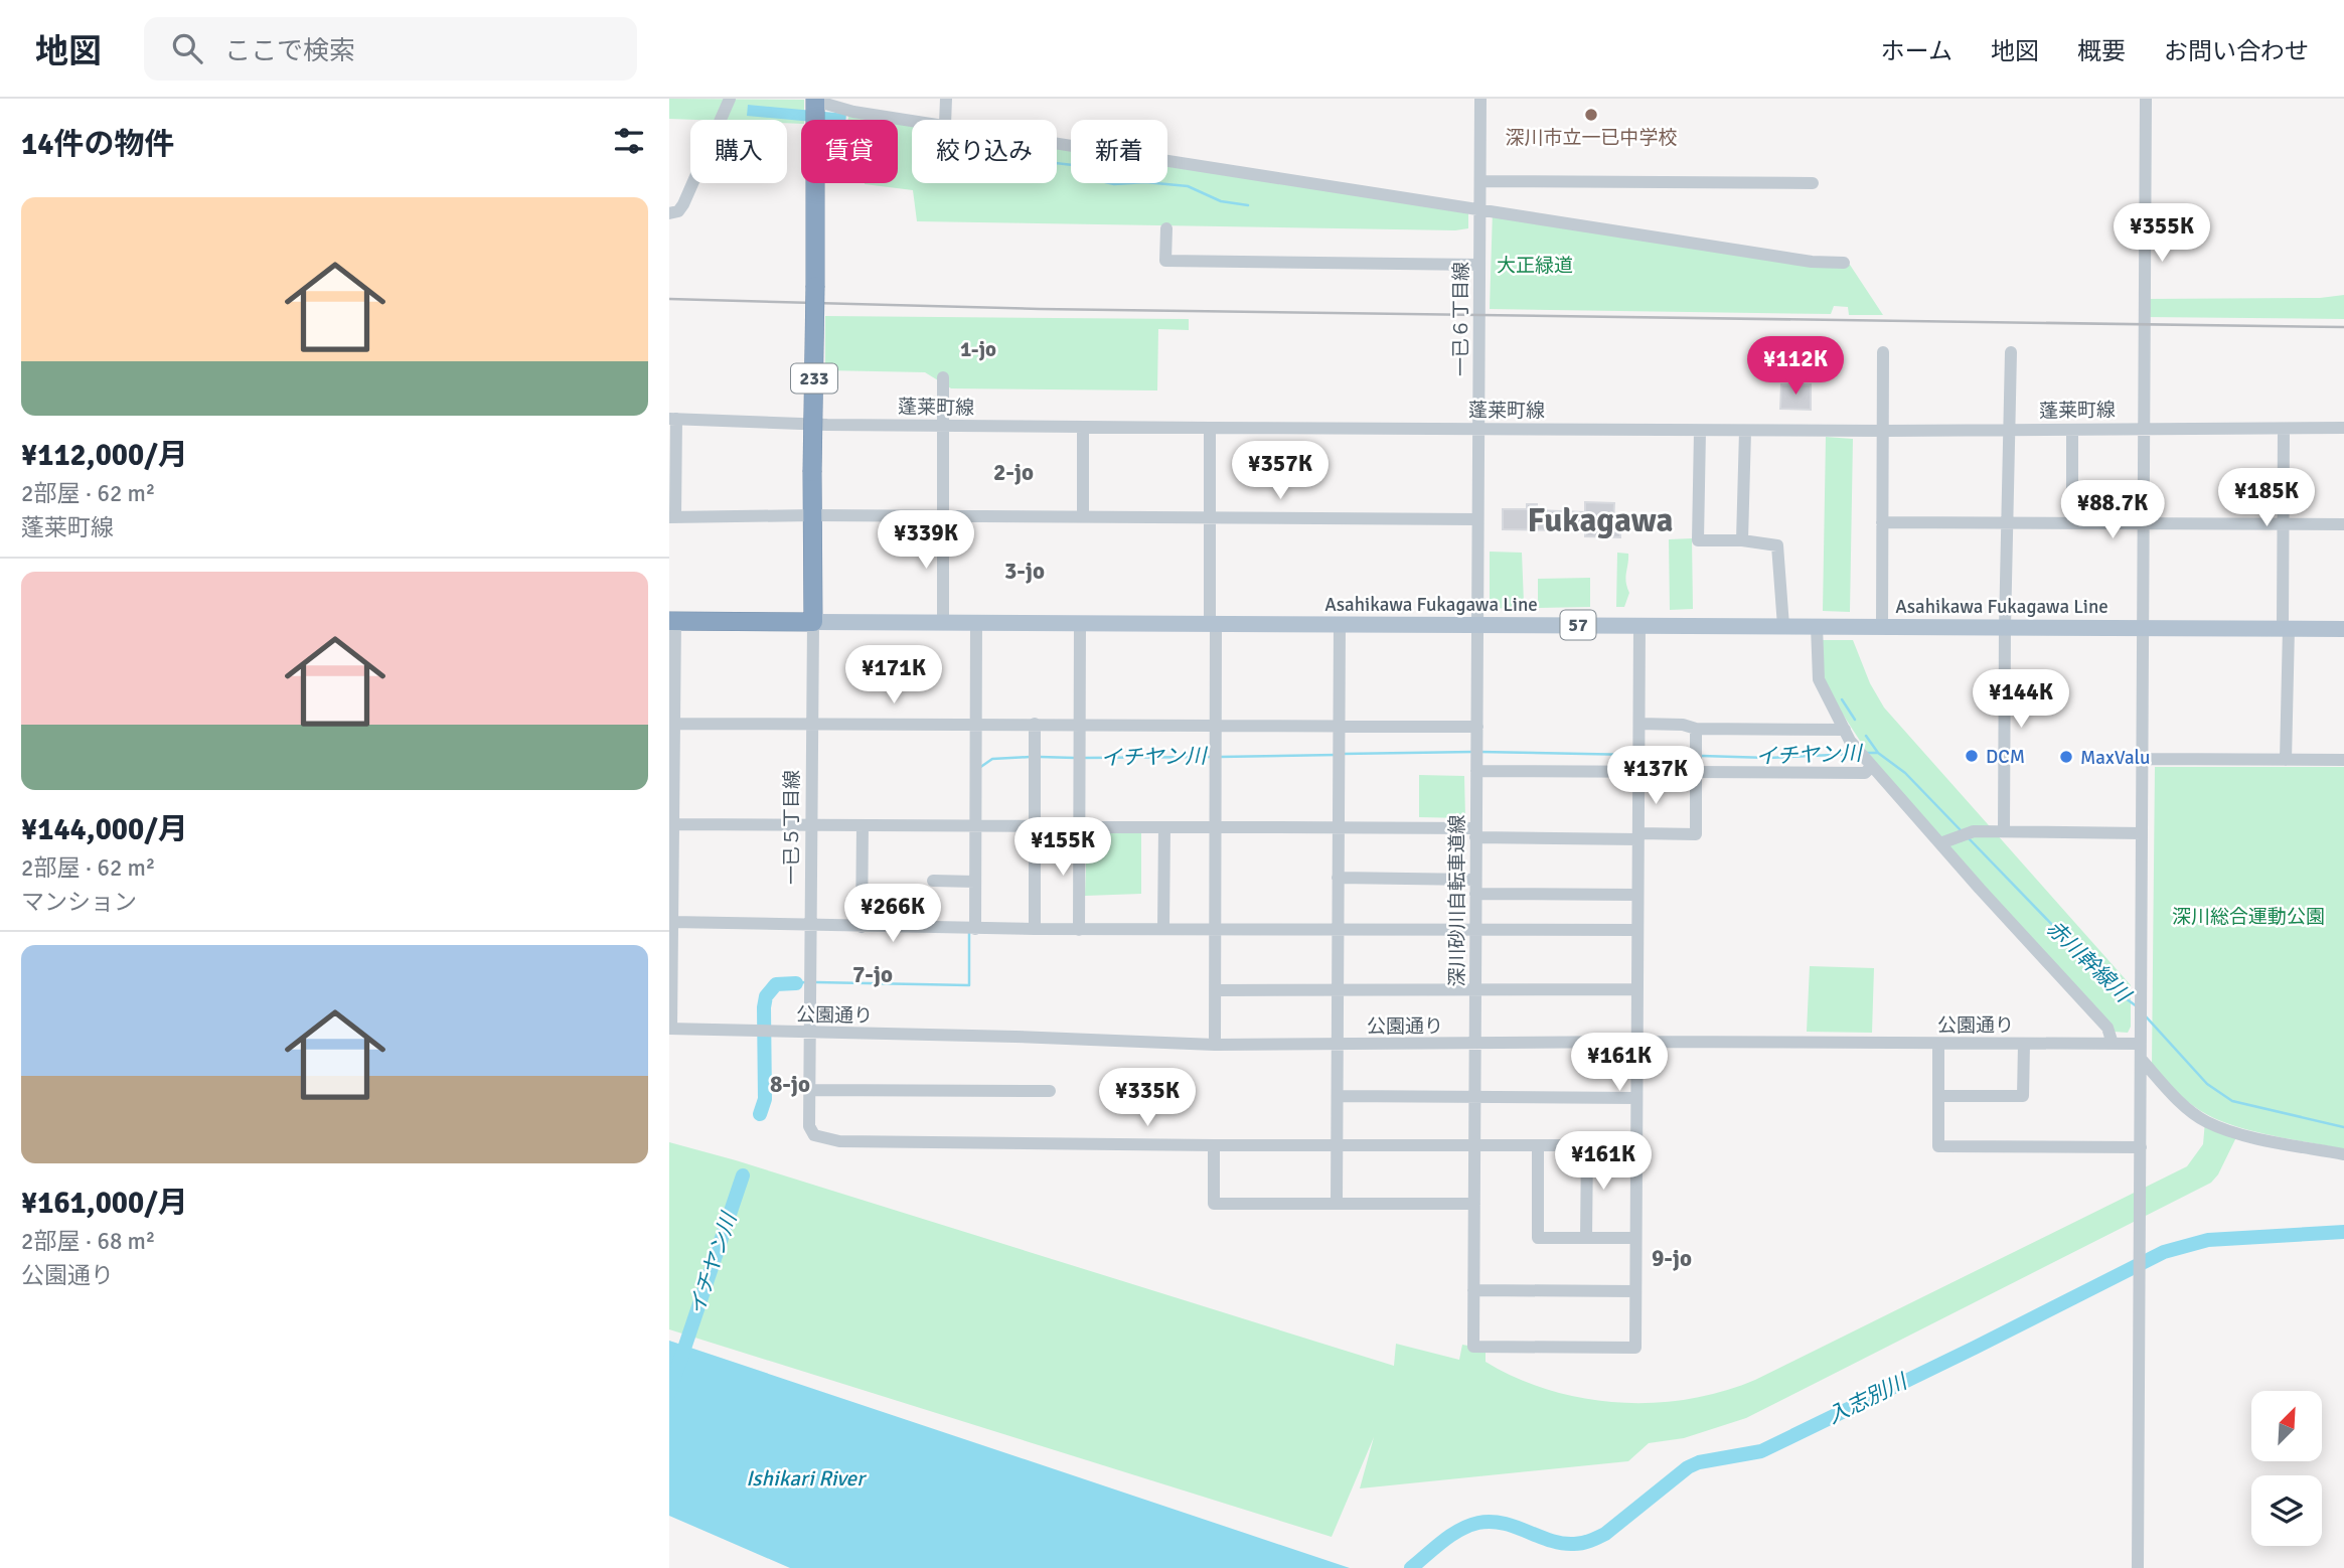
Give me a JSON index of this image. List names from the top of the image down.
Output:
{
  "streets": {
    "highway": ["233"],
    "main road": ["Asahikawa Fukagawa Line", "57"],
    "street": [
      "一已６丁目線",
      "蓬莱町線",
      "一已５丁目線",
      "深川砂川自転車道線",
      "公園通り"
    ]
  },
  "crossings": [
    ["一已６丁目線", "蓬莱町線"],
    ["一已６丁目線", "Asahikawa Fukagawa Line"],
    ["一已６丁目線", "深川砂川自転車道線"],
    ["233", "Asahikawa Fukagawa Line"],
    ["233", "一已５丁目線"],
    ["Asahikawa Fukagawa Line", "一已５丁目線"],
    ["Asahikawa Fukagawa Line", "深川砂川自転車道線"],
    ["一已５丁目線", "公園通り"],
    ["深川砂川自転車道線", "公園通り"]
  ],
  "districts": [
    "1-jo",
    "2-jo",
    "Fukagawa",
    "3-jo",
    "7-jo",
    "8-jo",
    "9-jo"
  ],
  "water": [
    "イチヤン川",
    "赤川幹線川",
    "入志別川",
    "Ishikari River"
  ],
  "parks": ["大正緑道", "深川総合運動公園"],
  "places": ["深川市立一已中学校", "DCM", "MaxValu"],
  "north": "top right",
  "page": {
    "header": "地図",
    "search": "ここで検索",
    "nav": [
      "ホーム",
      "地図",
      "概要",
      "お問い合わせ"
    ],
    "heading": "14件の物件",
    "chip": [
      "購入",
      "賃貸",
      "絞り込み",
      "新着"
    ],
    "list": [
      {
        "name": "¥112,000/月",
        "note": "2部屋 · 62 m² · 蓬莱町線"
      },
      {
        "name": "¥144,000/月",
        "note": "2部屋 · 62 m² · マンション"
      },
      {
        "name": "¥161,000/月",
        "note": "2部屋 · 68 m² · 公園通り"
      }
    ],
    "price": [
      "¥355K",
      "¥112K",
      "¥357K",
      "¥185K",
      "¥88.7K",
      "¥339K",
      "¥171K",
      "¥144K",
      "¥137K",
      "¥155K",
      "¥266K",
      "¥161K",
      "¥335K",
      "¥161K"
    ]
  }
}
